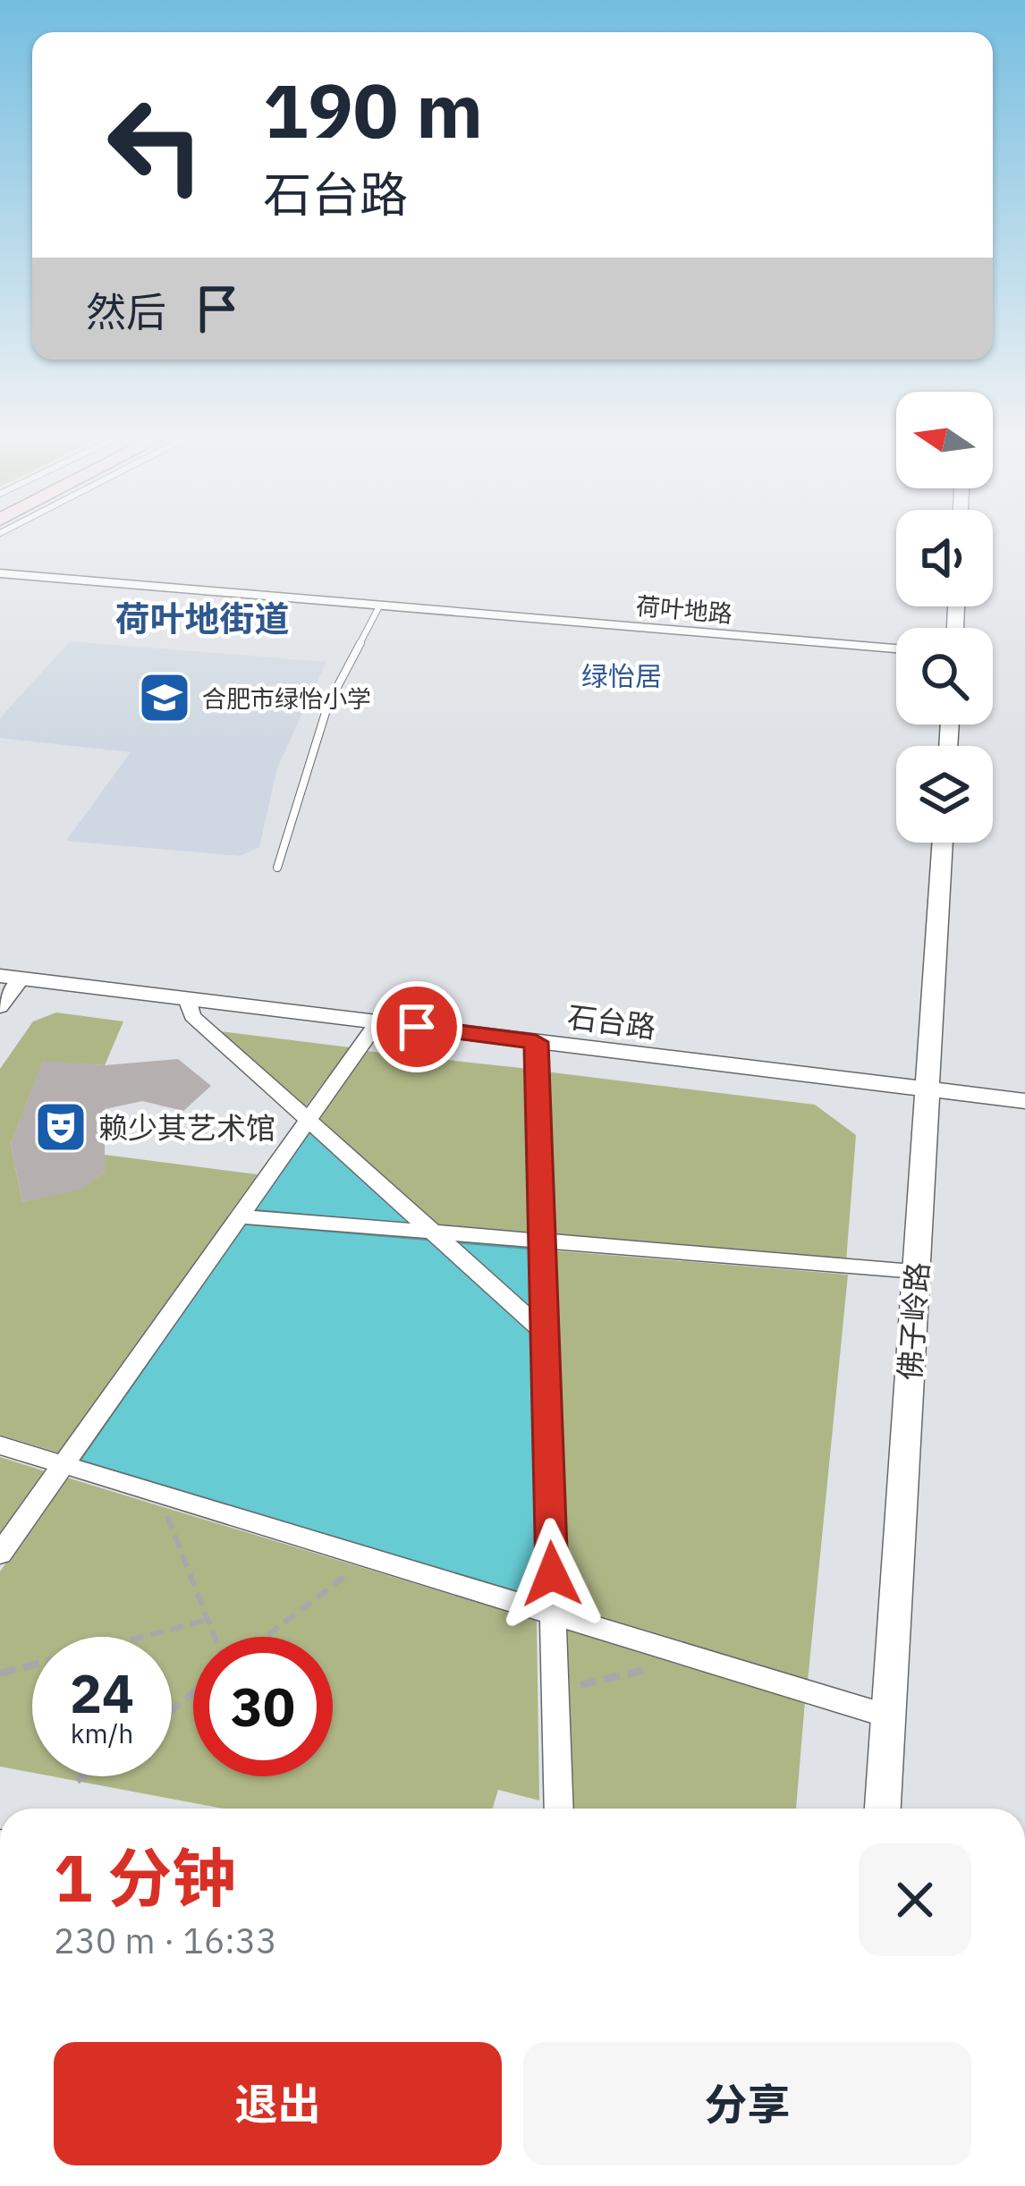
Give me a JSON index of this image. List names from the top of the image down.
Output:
{
  "streets": {
    "street": ["荷叶地路", "石台路", "佛子岭路"]
  },
  "crossings": [
    ["石台路", "佛子岭路"]
  ],
  "districts": ["荷叶地街道", "绿怡居"],
  "places": {
    "school or university": ["合肥市绿怡小学"],
    "theatre": ["赖少其艺术馆"]
  },
  "north": "left",
  "page": {
    "turn": ["190 m", "石台路"],
    "then": "然后",
    "speed": "24 km/h",
    "limit": "30",
    "heading": ["1 分钟", "230 m · 16:33"],
    "buttons": ["退出", "分享"]
  }
}
